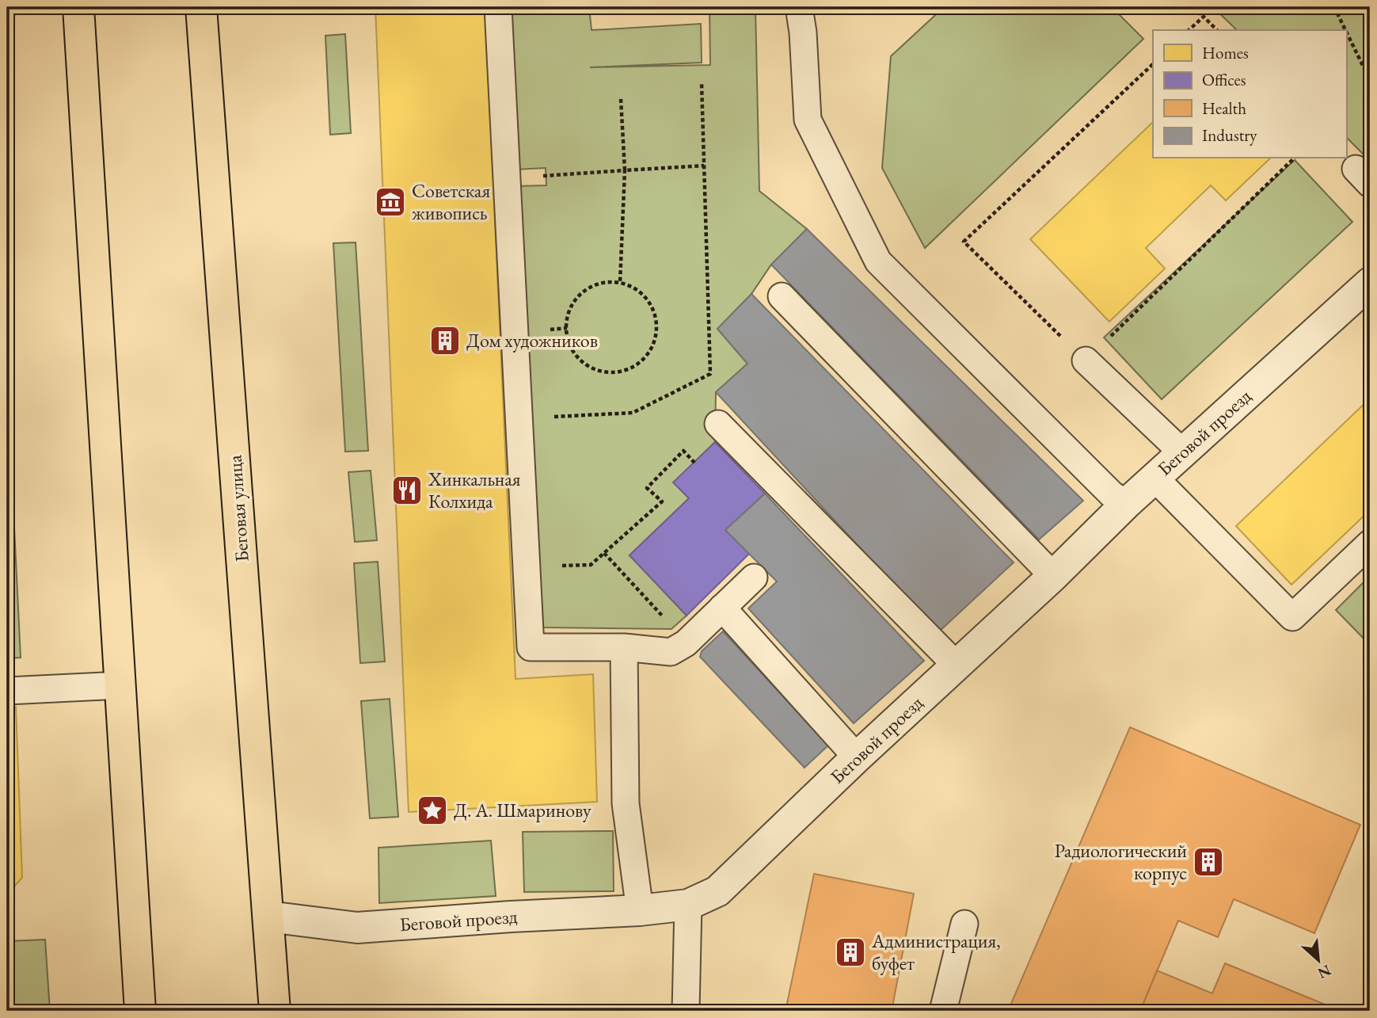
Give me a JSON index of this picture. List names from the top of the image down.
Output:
{
  "streets": {
    "main road": ["Беговая улица"],
    "street": ["Беговой проезд"]
  },
  "crossings": [
    ["Беговой проезд", "Беговая улица"]
  ],
  "places": {
    "museum": ["Советская живопись"],
    "building": ["Дом художников", "Радиологический корпус", "Администрация, буфет"],
    "restaurant": ["Хинкальная Колхида"],
    "place": ["Д. А. Шмаринову"]
  },
  "legend": [
    "Homes",
    "Offices",
    "Health",
    "Industry"
  ],
  "north": "bottom right"
}
